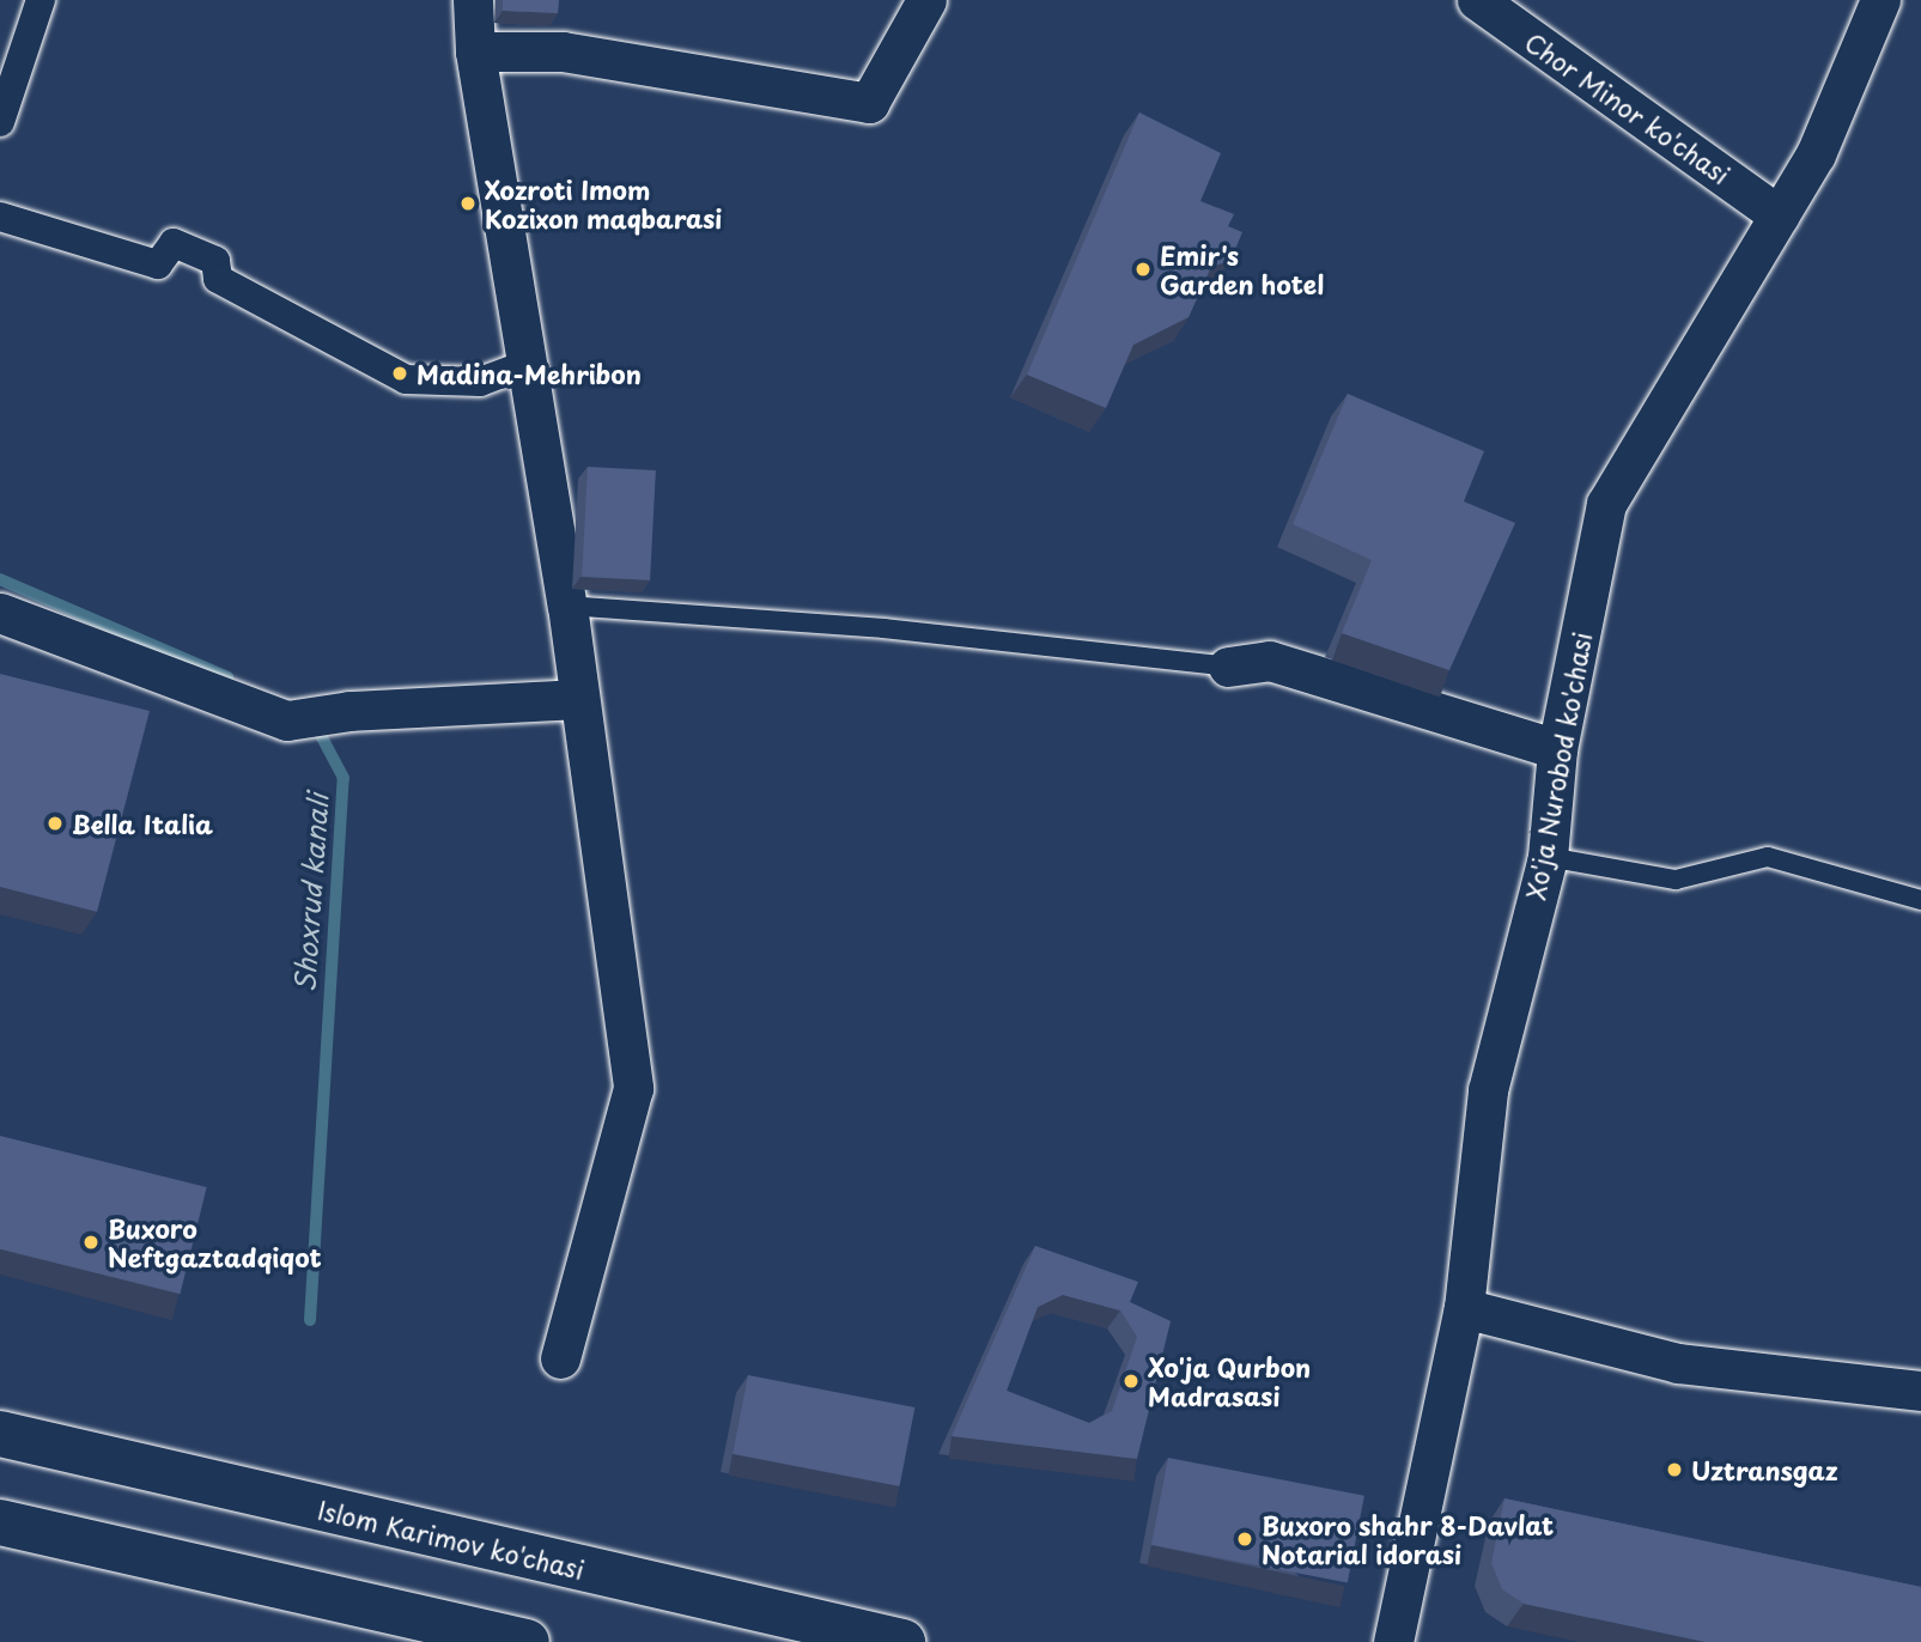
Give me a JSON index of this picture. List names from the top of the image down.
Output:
{
  "streets": {
    "main road": ["Islom Karimov ko'chasi"],
    "street": ["Chor Minor ko'chasi", "Xo'ja Nurobod ko'chasi"]
  },
  "crossings": [
    ["Chor Minor ko'chasi", "Xo'ja Nurobod ko'chasi"]
  ],
  "water": ["Shoxrud kanali"],
  "places": [
    "Xozroti Imom Kozixon maqbarasi",
    "Emir's Garden hotel",
    "Madina-Mehribon",
    "Bella Italia",
    "Buxoro Neftgaztadqiqot",
    "Xo'ja Qurbon Madrasasi",
    "Uztransgaz",
    "Buxoro shahr 8-Davlat Notarial idorasi"
  ]
}
